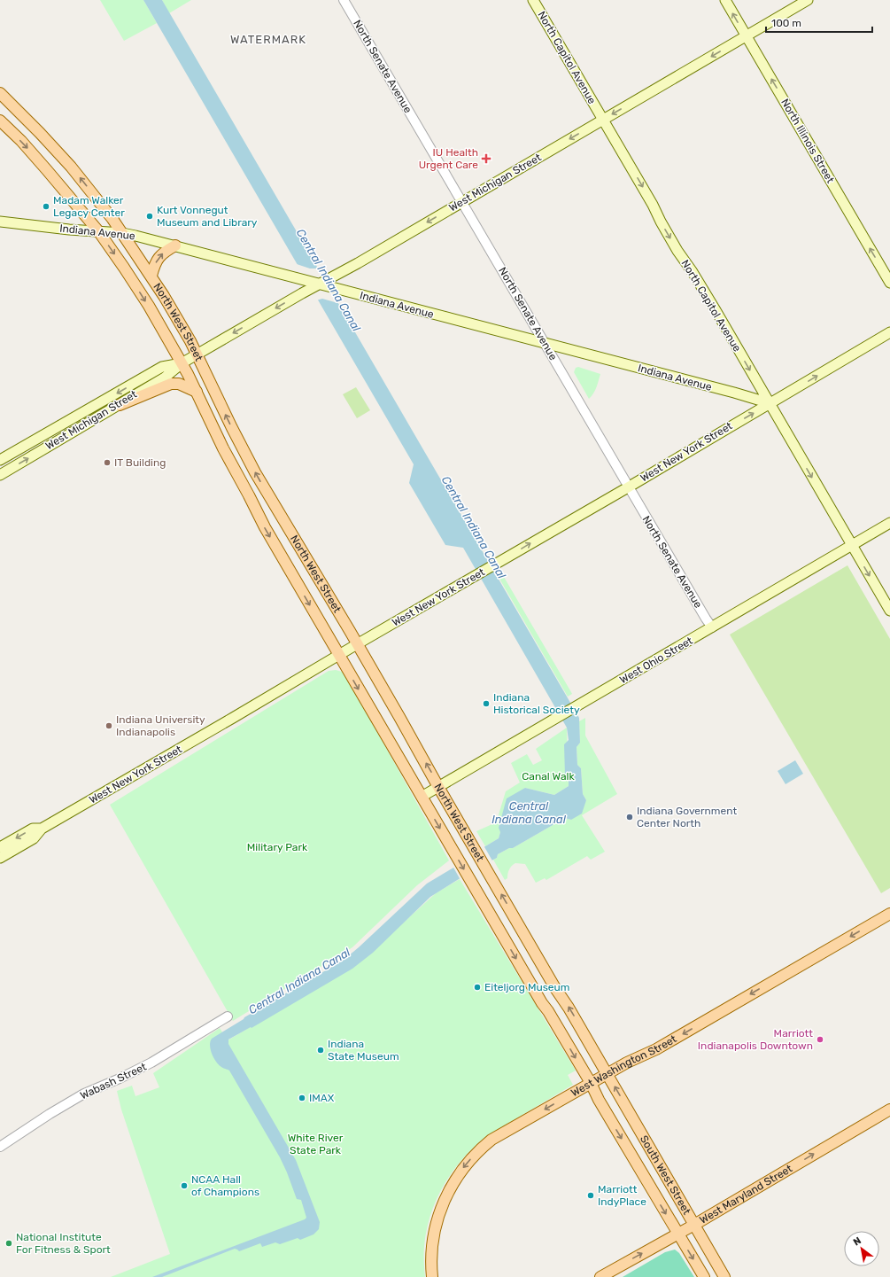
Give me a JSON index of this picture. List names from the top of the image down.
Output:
{
  "streets": {
    "main road": [
      "North Capitol Avenue",
      "North Illinois Street",
      "West Michigan Street",
      "Indiana Avenue",
      "North West Street",
      "West New York Street",
      "West Ohio Street",
      "West Washington Street",
      "South West Street",
      "West Maryland Street"
    ],
    "street": ["North Senate Avenue", "Wabash Street"]
  },
  "crossings": [
    ["North Capitol Avenue", "West Michigan Street"],
    ["North Capitol Avenue", "Indiana Avenue"],
    ["North Capitol Avenue", "West New York Street"],
    ["North Capitol Avenue", "West Ohio Street"],
    ["North Senate Avenue", "West Michigan Street"],
    ["North Senate Avenue", "Indiana Avenue"],
    ["North Senate Avenue", "West New York Street"],
    ["North Senate Avenue", "West Ohio Street"],
    ["North Illinois Street", "West Michigan Street"],
    ["West Michigan Street", "Indiana Avenue"],
    ["West Michigan Street", "North West Street"],
    ["Indiana Avenue", "North West Street"],
    ["Indiana Avenue", "West New York Street"],
    ["North West Street", "West New York Street"],
    ["North West Street", "West Ohio Street"],
    ["North West Street", "West Washington Street"],
    ["North West Street", "South West Street"],
    ["West Washington Street", "South West Street"],
    ["South West Street", "West Maryland Street"]
  ],
  "one_way": [
    "North Capitol Avenue",
    "North Illinois Street",
    "West New York Street",
    "West Washington Street",
    "West Maryland Street"
  ],
  "districts": ["WATERMARK"],
  "water": ["Central Indiana Canal"],
  "parks": ["Canal Walk", "Military Park", "White River State Park"],
  "places": {
    "health": ["IU Health Urgent Care"],
    "other": [
      "Madam Walker Legacy Center",
      "Kurt Vonnegut Museum and Library",
      "IT Building",
      "Indiana Historical Society",
      "Indiana University Indianapolis",
      "Indiana Government Center North",
      "Eiteljorg Museum",
      "Marriott Indianapolis Downtown",
      "Indiana State Museum",
      "IMAX",
      "NCAA Hall of Champions",
      "Marriott IndyPlace",
      "National Institute For Fitness & Sport"
    ]
  },
  "scale_bar": "100 m",
  "north": "top left"
}
